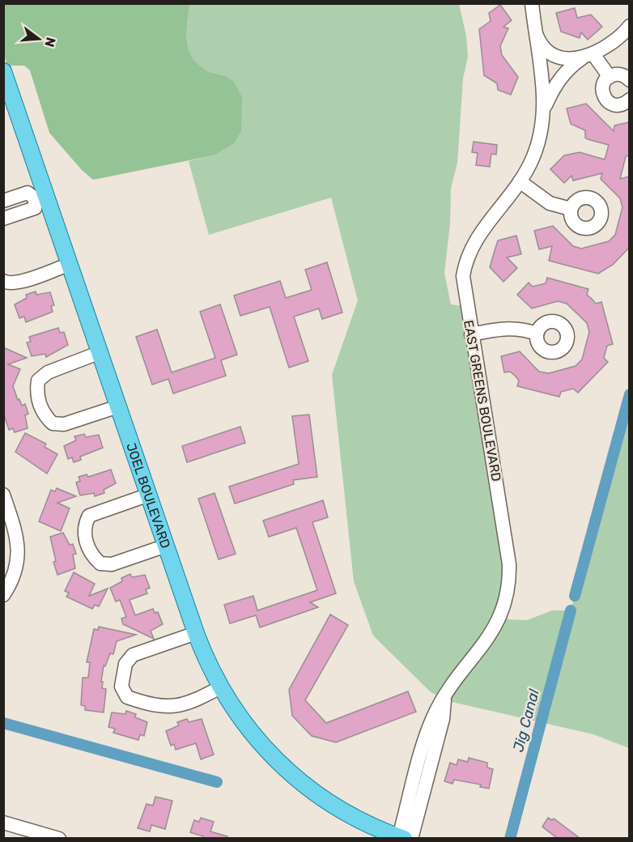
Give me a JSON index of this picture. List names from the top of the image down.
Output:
{
  "streets": {
    "main road": ["JOEL BOULEVARD"],
    "street": ["EAST GREENS BOULEVARD"]
  },
  "crossings": [
    ["EAST GREENS BOULEVARD", "JOEL BOULEVARD"]
  ],
  "water": ["Jig Canal"],
  "north": "right"
}
